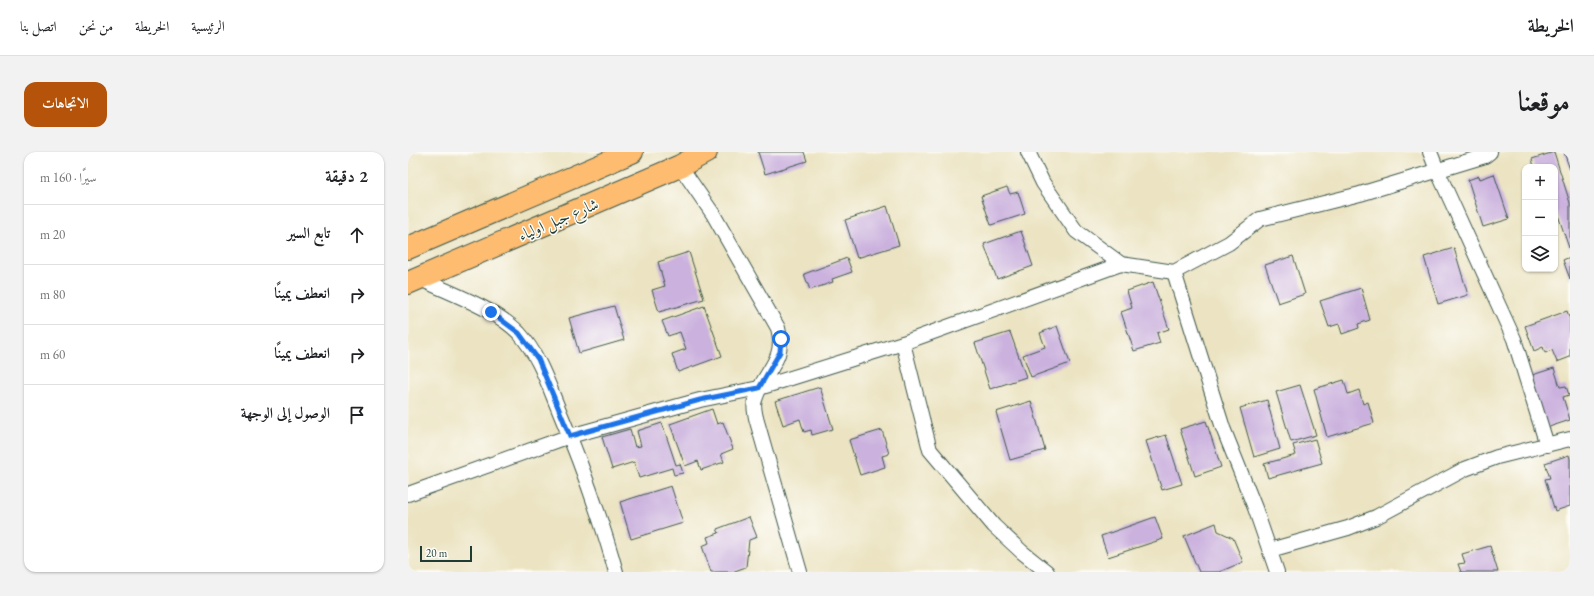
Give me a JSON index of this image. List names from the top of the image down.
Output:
{
  "streets": {
    "highway": ["شارع جبل اولياء"]
  },
  "scale_bar": "20 m",
  "page": {
    "header": "الخريطة",
    "nav": [
      "الرئيسية",
      "الخريطة",
      "من نحن",
      "اتصل بنا"
    ],
    "title": "موقعنا",
    "buttons": "الاتجاهات",
    "heading": ["2 دقيقة", "سيرًا · 160 m"],
    "map_buttons": ["+", "−"],
    "list": [
      ["تابع السير", "20 m"],
      ["انعطف يمينًا", "80 m"],
      ["انعطف يمينًا", "60 m"],
      "الوصول إلى الوجهة"
    ],
    "scale": "20 m"
  }
}
